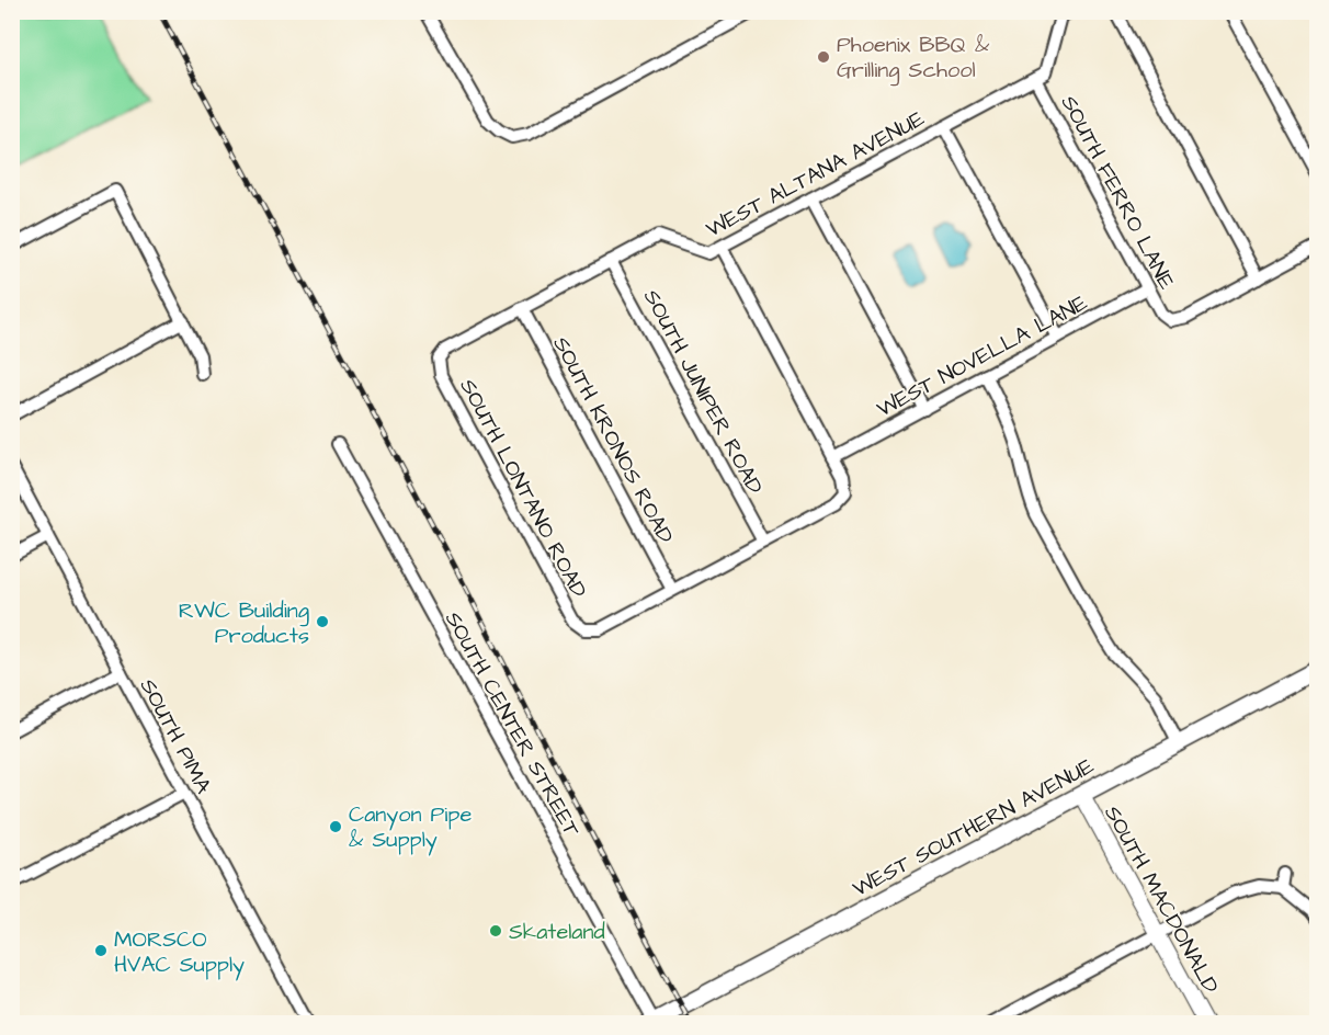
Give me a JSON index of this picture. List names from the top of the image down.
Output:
{
  "streets": {
    "main road": ["WEST SOUTHERN AVENUE"],
    "street": [
      "WEST ALTANA AVENUE",
      "SOUTH FERRO LANE",
      "WEST NOVELLA LANE",
      "SOUTH JUNIPER ROAD",
      "SOUTH KRONOS ROAD",
      "SOUTH LONTANO ROAD",
      "SOUTH CENTER STREET",
      "SOUTH PIMA",
      "SOUTH MACDONALD"
    ]
  },
  "crossings": [
    ["WEST ALTANA AVENUE", "SOUTH FERRO LANE"],
    ["WEST ALTANA AVENUE", "SOUTH JUNIPER ROAD"],
    ["WEST ALTANA AVENUE", "SOUTH KRONOS ROAD"],
    ["WEST ALTANA AVENUE", "SOUTH LONTANO ROAD"],
    ["SOUTH FERRO LANE", "WEST NOVELLA LANE"],
    ["SOUTH KRONOS ROAD", "SOUTH LONTANO ROAD"],
    ["SOUTH CENTER STREET", "WEST SOUTHERN AVENUE"],
    ["WEST SOUTHERN AVENUE", "SOUTH MACDONALD"]
  ],
  "places": [
    "Phoenix BBQ & Grilling School",
    "RWC Building Products",
    "Canyon Pipe & Supply",
    "Skateland",
    "MORSCO HVAC Supply"
  ]
}
